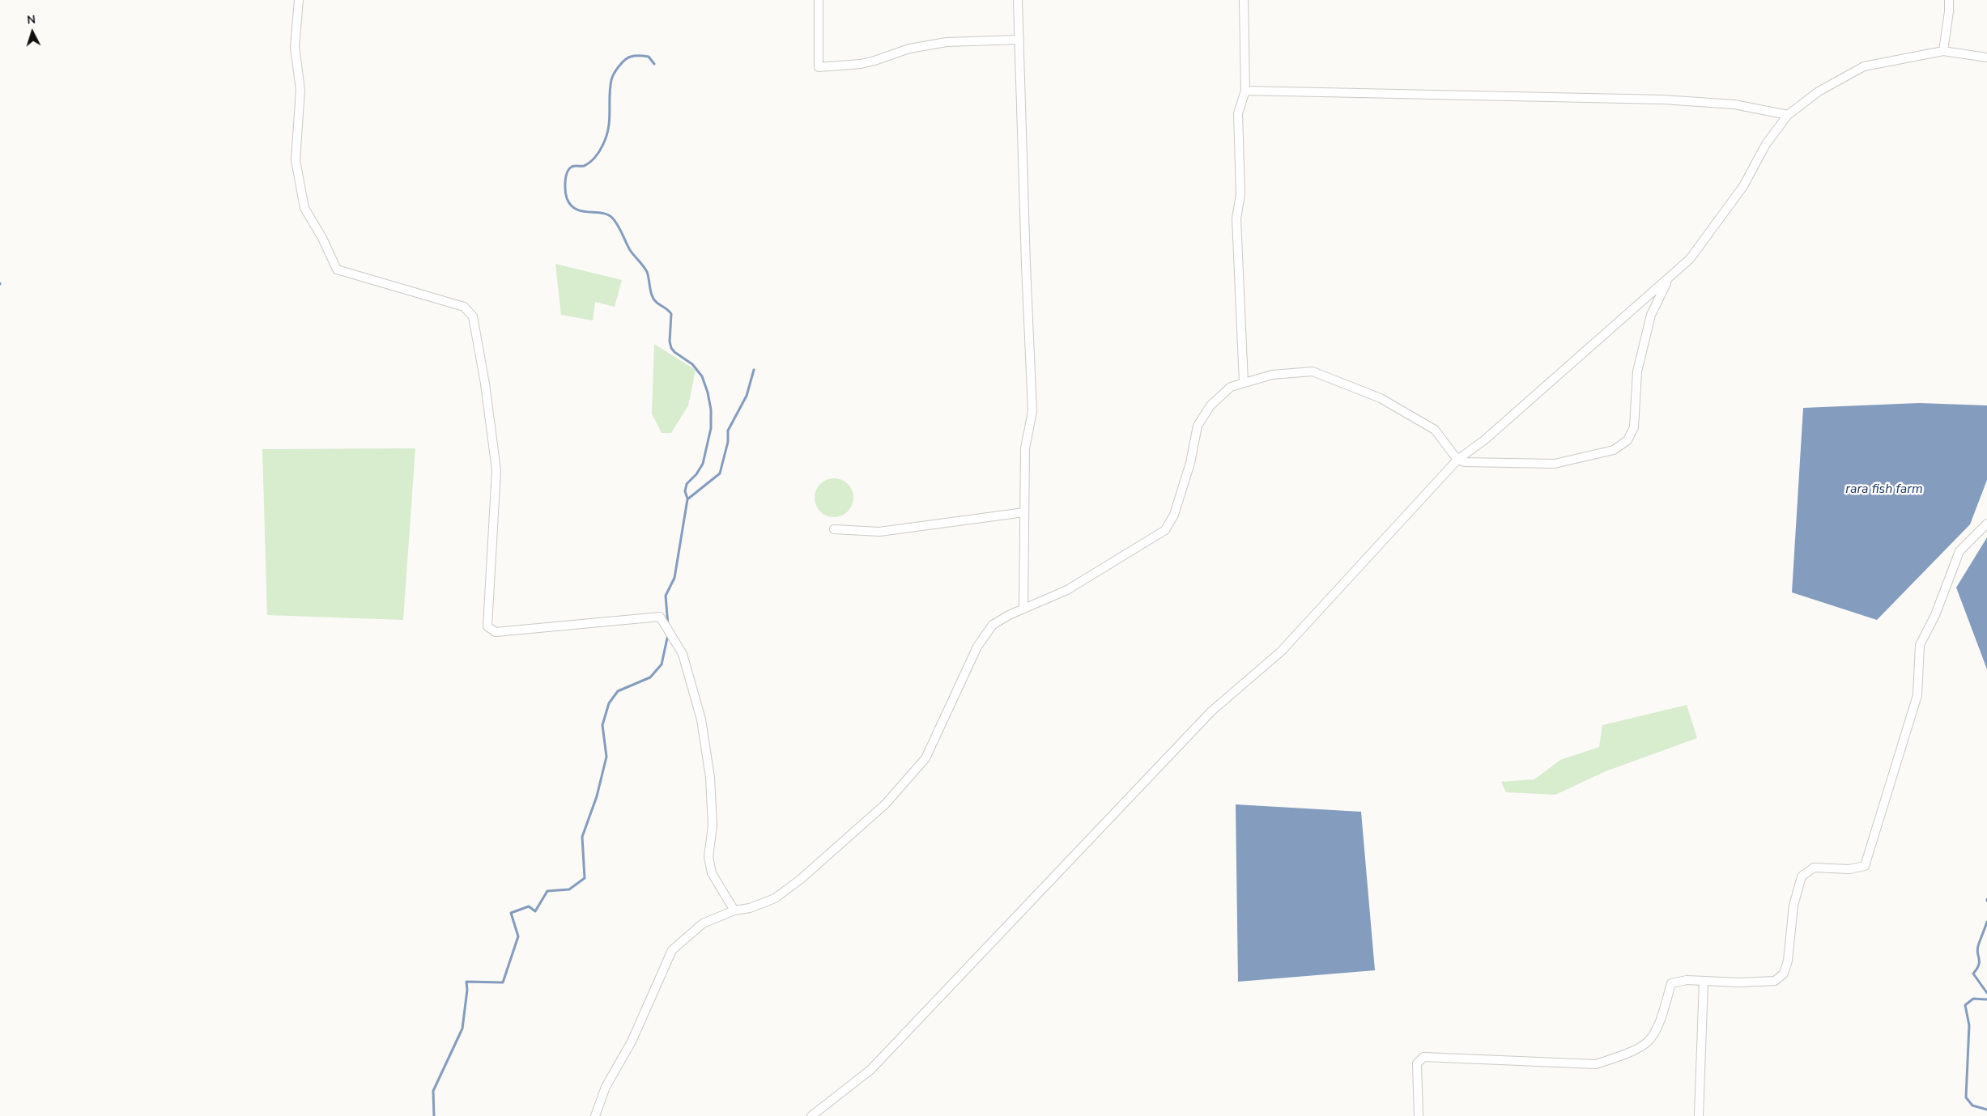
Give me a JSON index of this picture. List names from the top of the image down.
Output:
{
  "water": ["rara fish farm"],
  "north": "top"
}
